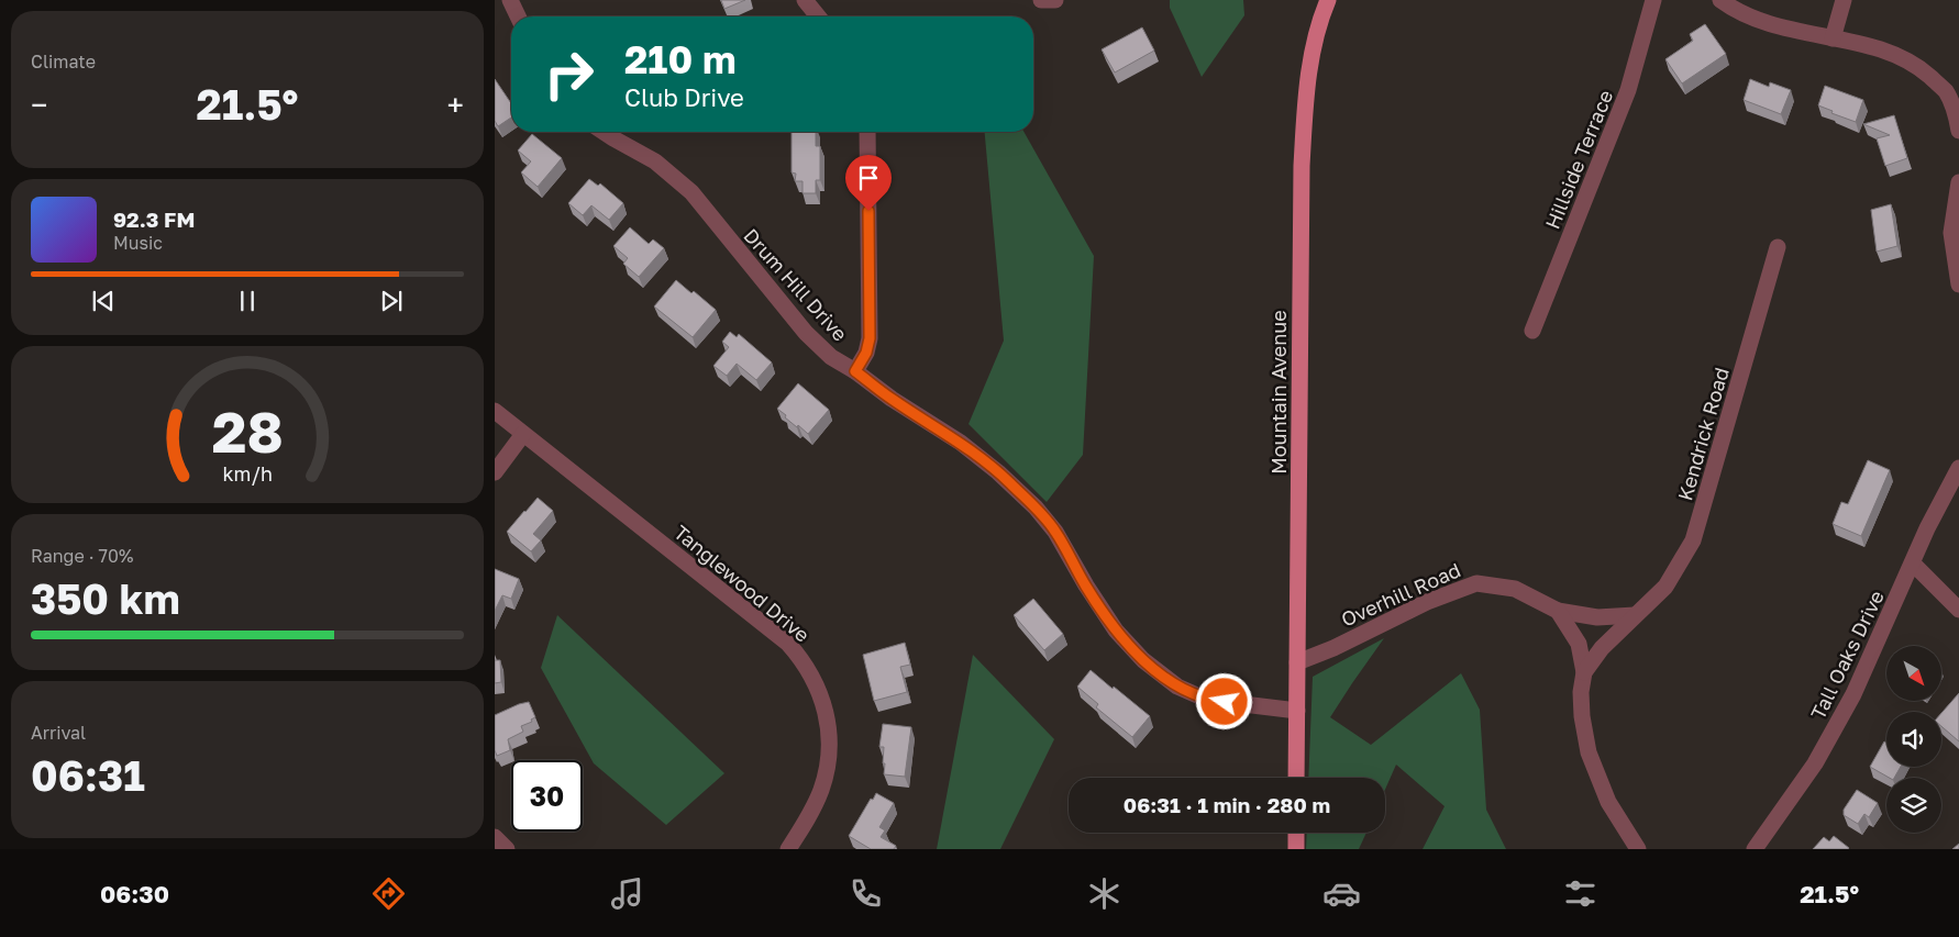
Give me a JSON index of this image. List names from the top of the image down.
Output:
{
  "streets": {
    "main road": ["Mountain Avenue"],
    "street": [
      "Hillside Terrace",
      "Drum Hill Drive",
      "Kendrick Road",
      "Tanglewood Drive",
      "Overhill Road",
      "Tall Oaks Drive"
    ]
  },
  "crossings": [
    ["Drum Hill Drive", "Mountain Avenue"],
    ["Mountain Avenue", "Overhill Road"]
  ],
  "north": "bottom right",
  "page": {
    "tile": [
      "Climate",
      ["Range · 70%", "350 km"],
      ["Arrival", "06:31"]
    ],
    "turn": ["210 m", "Club Drive"],
    "heat": ["−", "21.5°", "+"],
    "song": ["92.3 FM", "Music"],
    "limit": "30",
    "trip": "06:31 · 1 min · 280 m",
    "tabs": ["06:30", "21.5°"],
    "gauge": ["28", "km/h"]
  }
}
